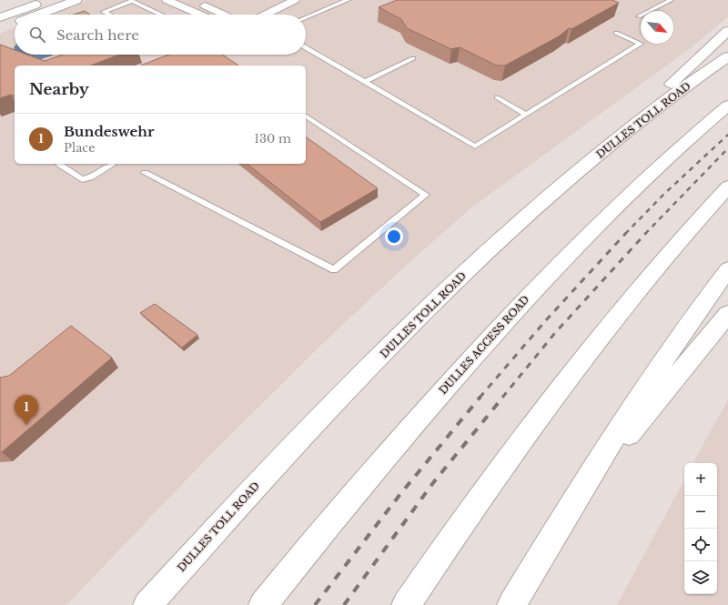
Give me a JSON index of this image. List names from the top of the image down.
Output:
{
  "streets": {
    "main road": ["DULLES TOLL ROAD", "DULLES ACCESS ROAD"]
  },
  "north": "bottom right",
  "page": {
    "search": "Search here",
    "heading": "Nearby",
    "list": [
      {
        "mark": "1",
        "name": "Bundeswehr",
        "note": "Place",
        "value": "130 m"
      }
    ],
    "pins": "1",
    "map_buttons": ["+", "−"]
  }
}
